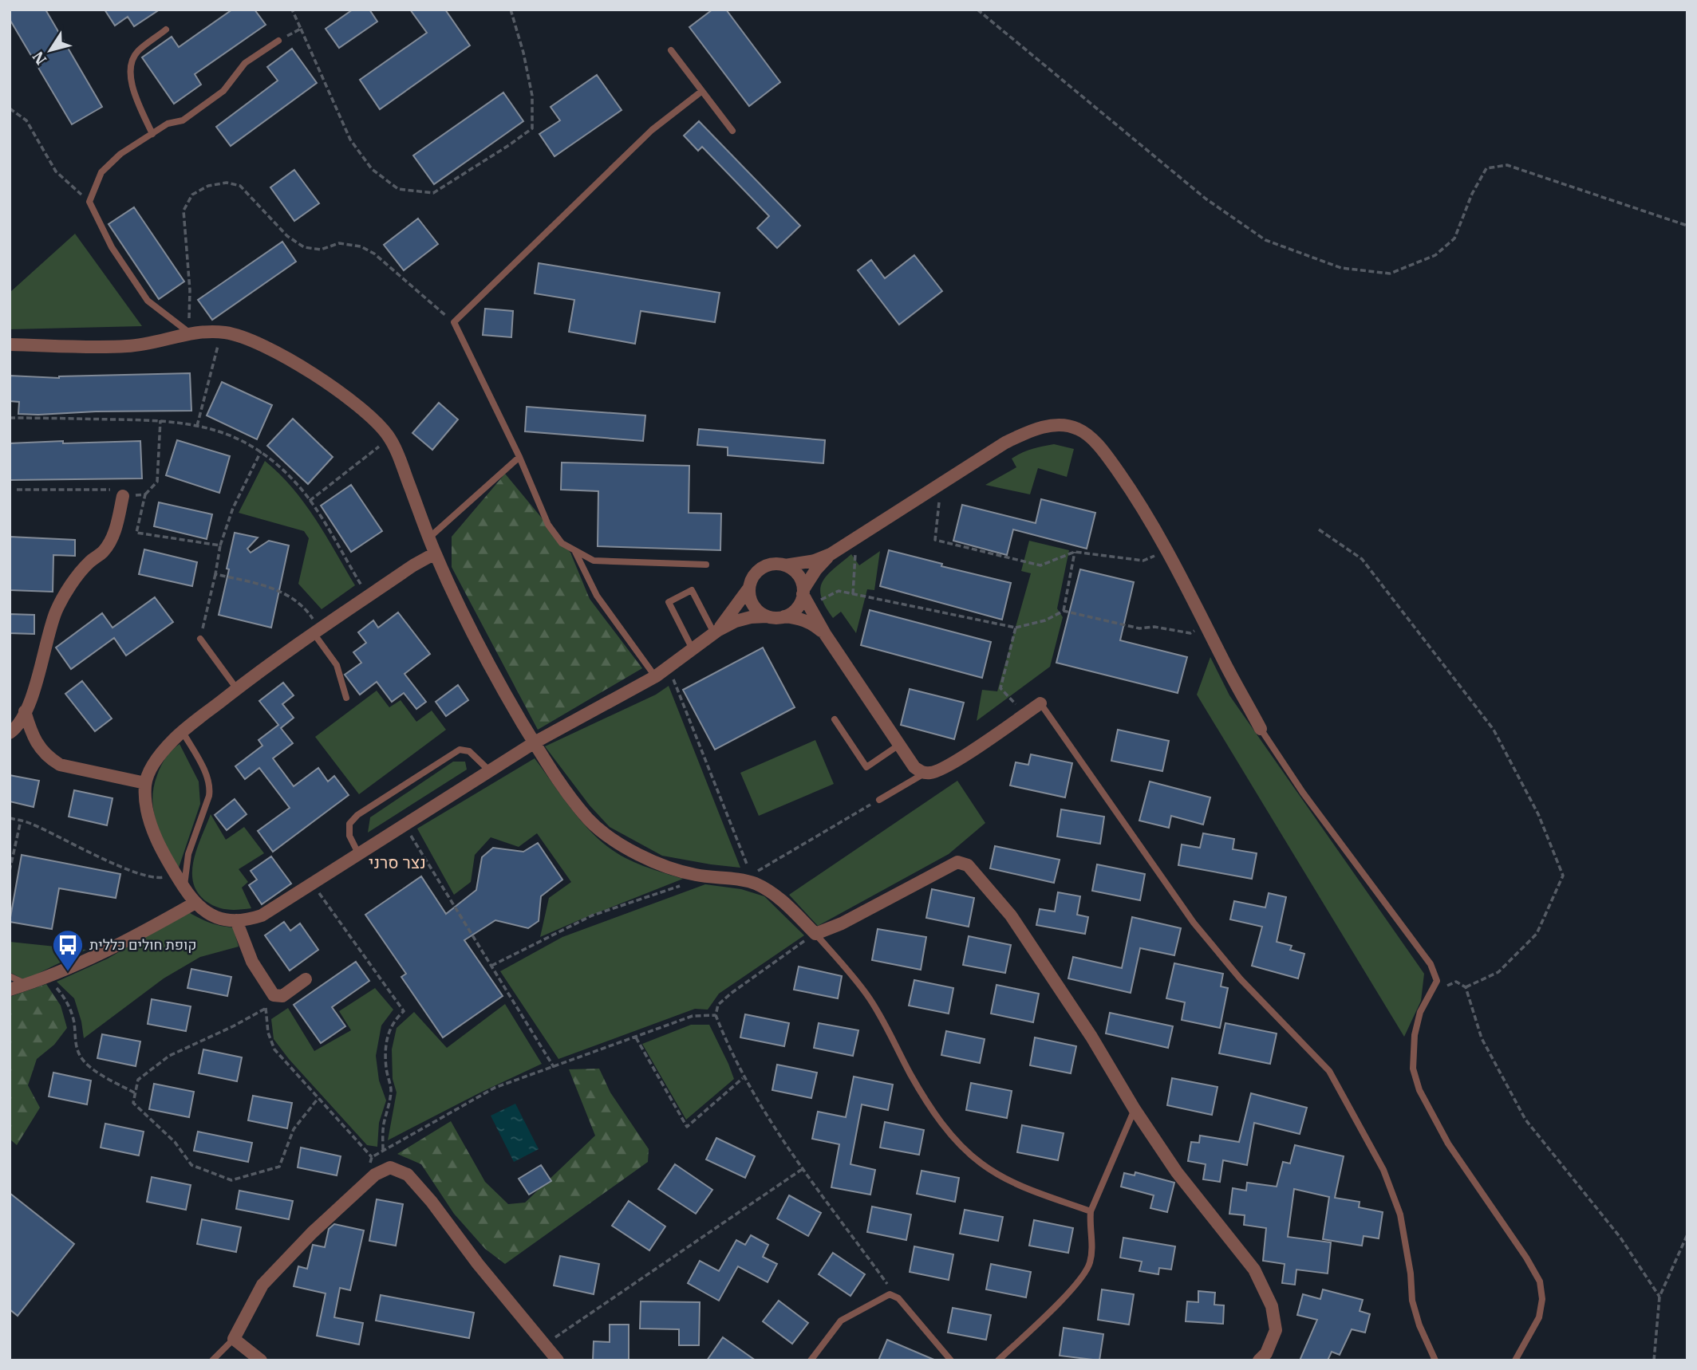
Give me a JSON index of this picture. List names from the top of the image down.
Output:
{
  "districts": ["נצר סרני"],
  "places": {
    "bus stop": ["קופת חולים כללית"]
  },
  "north": "bottom left"
}
